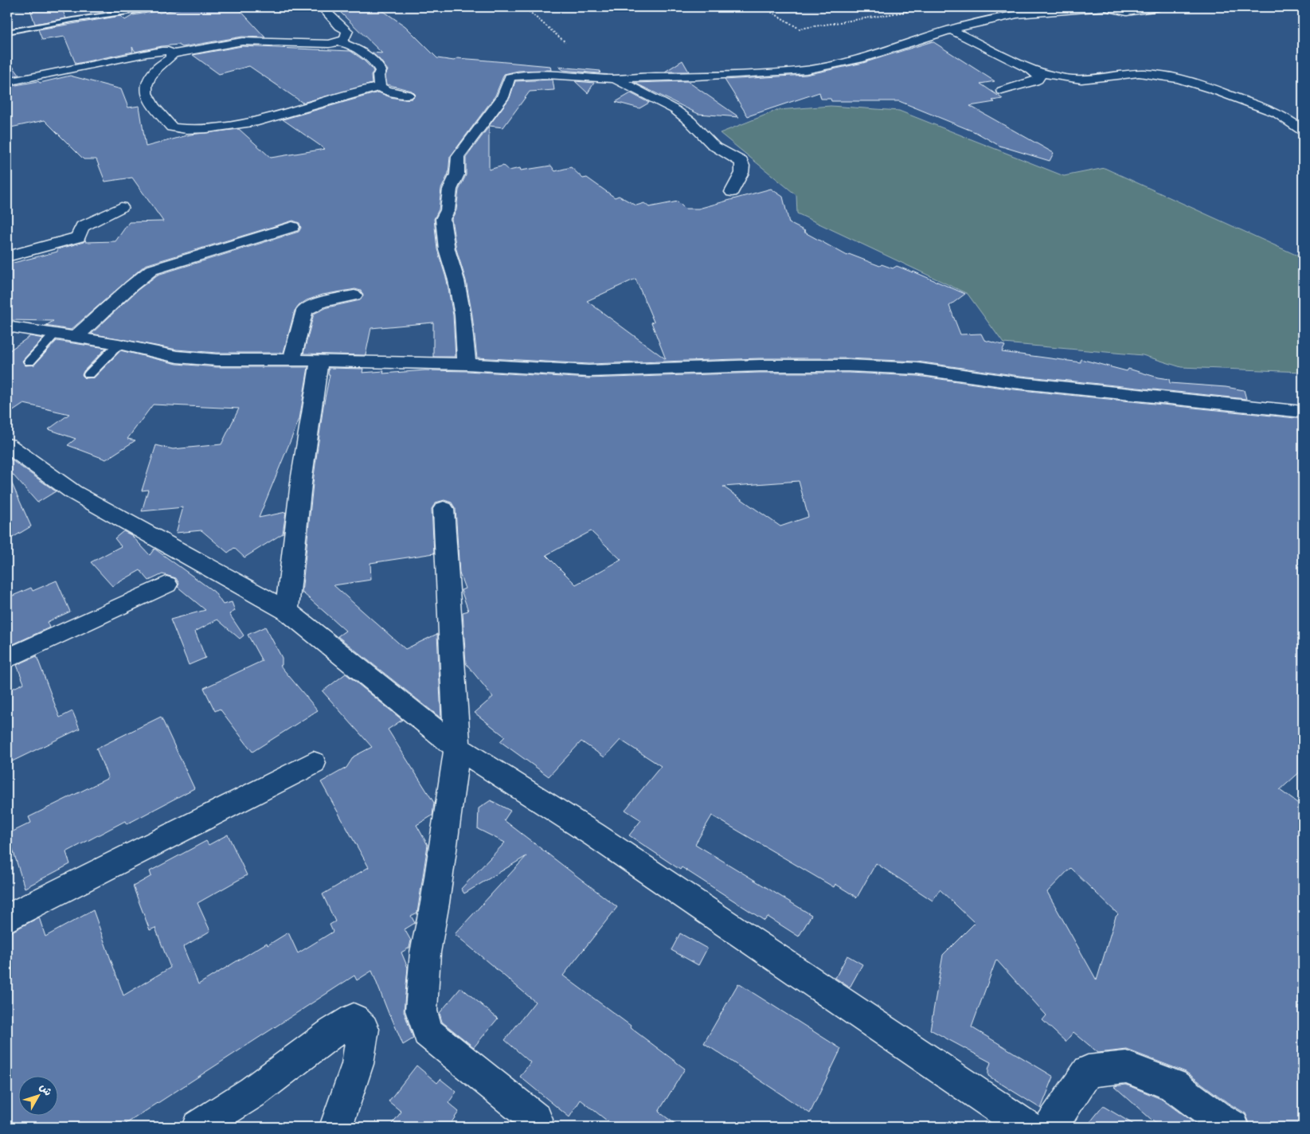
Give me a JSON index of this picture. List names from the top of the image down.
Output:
{
  "north": "top right"
}
